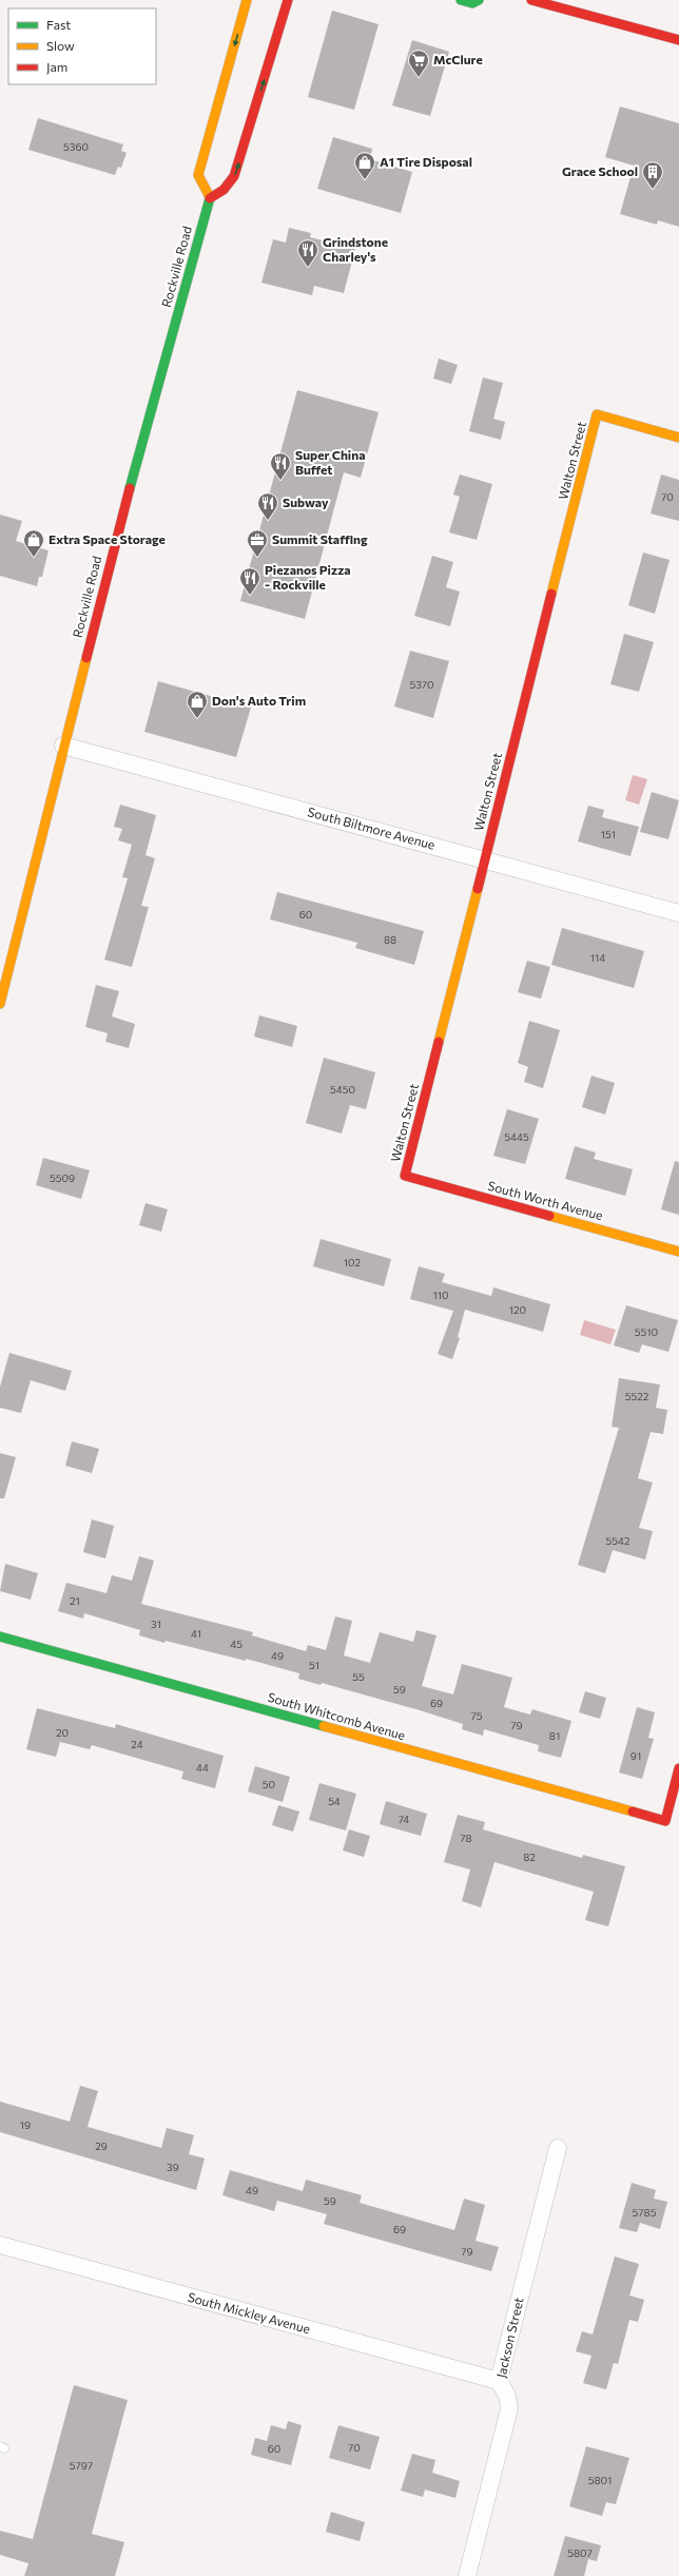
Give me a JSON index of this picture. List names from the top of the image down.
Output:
{
  "streets": {
    "street": [
      "Rockville Road",
      "Walton Street",
      "South Biltmore Avenue",
      "South Worth Avenue",
      "South Whitcomb Avenue",
      "South Mickley Avenue",
      "Jackson Street"
    ]
  },
  "crossings": [
    ["Rockville Road", "South Biltmore Avenue"],
    ["Walton Street", "South Biltmore Avenue"],
    ["Walton Street", "South Worth Avenue"],
    ["South Mickley Avenue", "Jackson Street"]
  ],
  "places": {
    "supermarket": ["McClure"],
    "shop": ["A1 Tire Disposal", "Extra Space Storage", "Don's Auto Trim"],
    "building": ["Grace School"],
    "restaurant": [
      "Grindstone Charley's",
      "Super China Buffet",
      "Subway",
      "Piezanos Pizza - Rockville"
    ],
    "office": ["Summit Staffing"]
  },
  "house_numbers": [
    "5360",
    "70",
    "5370",
    "151",
    "60",
    "88",
    "114",
    "5450",
    "5445",
    "5509",
    "102",
    "110",
    "120",
    "5510",
    "5522",
    "5542",
    "21",
    "31",
    "41",
    "45",
    "49",
    "51",
    "55",
    "59",
    "69",
    "75",
    "79",
    "20",
    "81",
    "24",
    "91",
    "44",
    "50",
    "54",
    "74",
    "78",
    "82",
    "19",
    "29",
    "39",
    "49",
    "59",
    "5785",
    "69",
    "79",
    "70",
    "60",
    "5797",
    "5801",
    "5807"
  ],
  "legend": ["Fast", "Slow", "Jam"]
}
